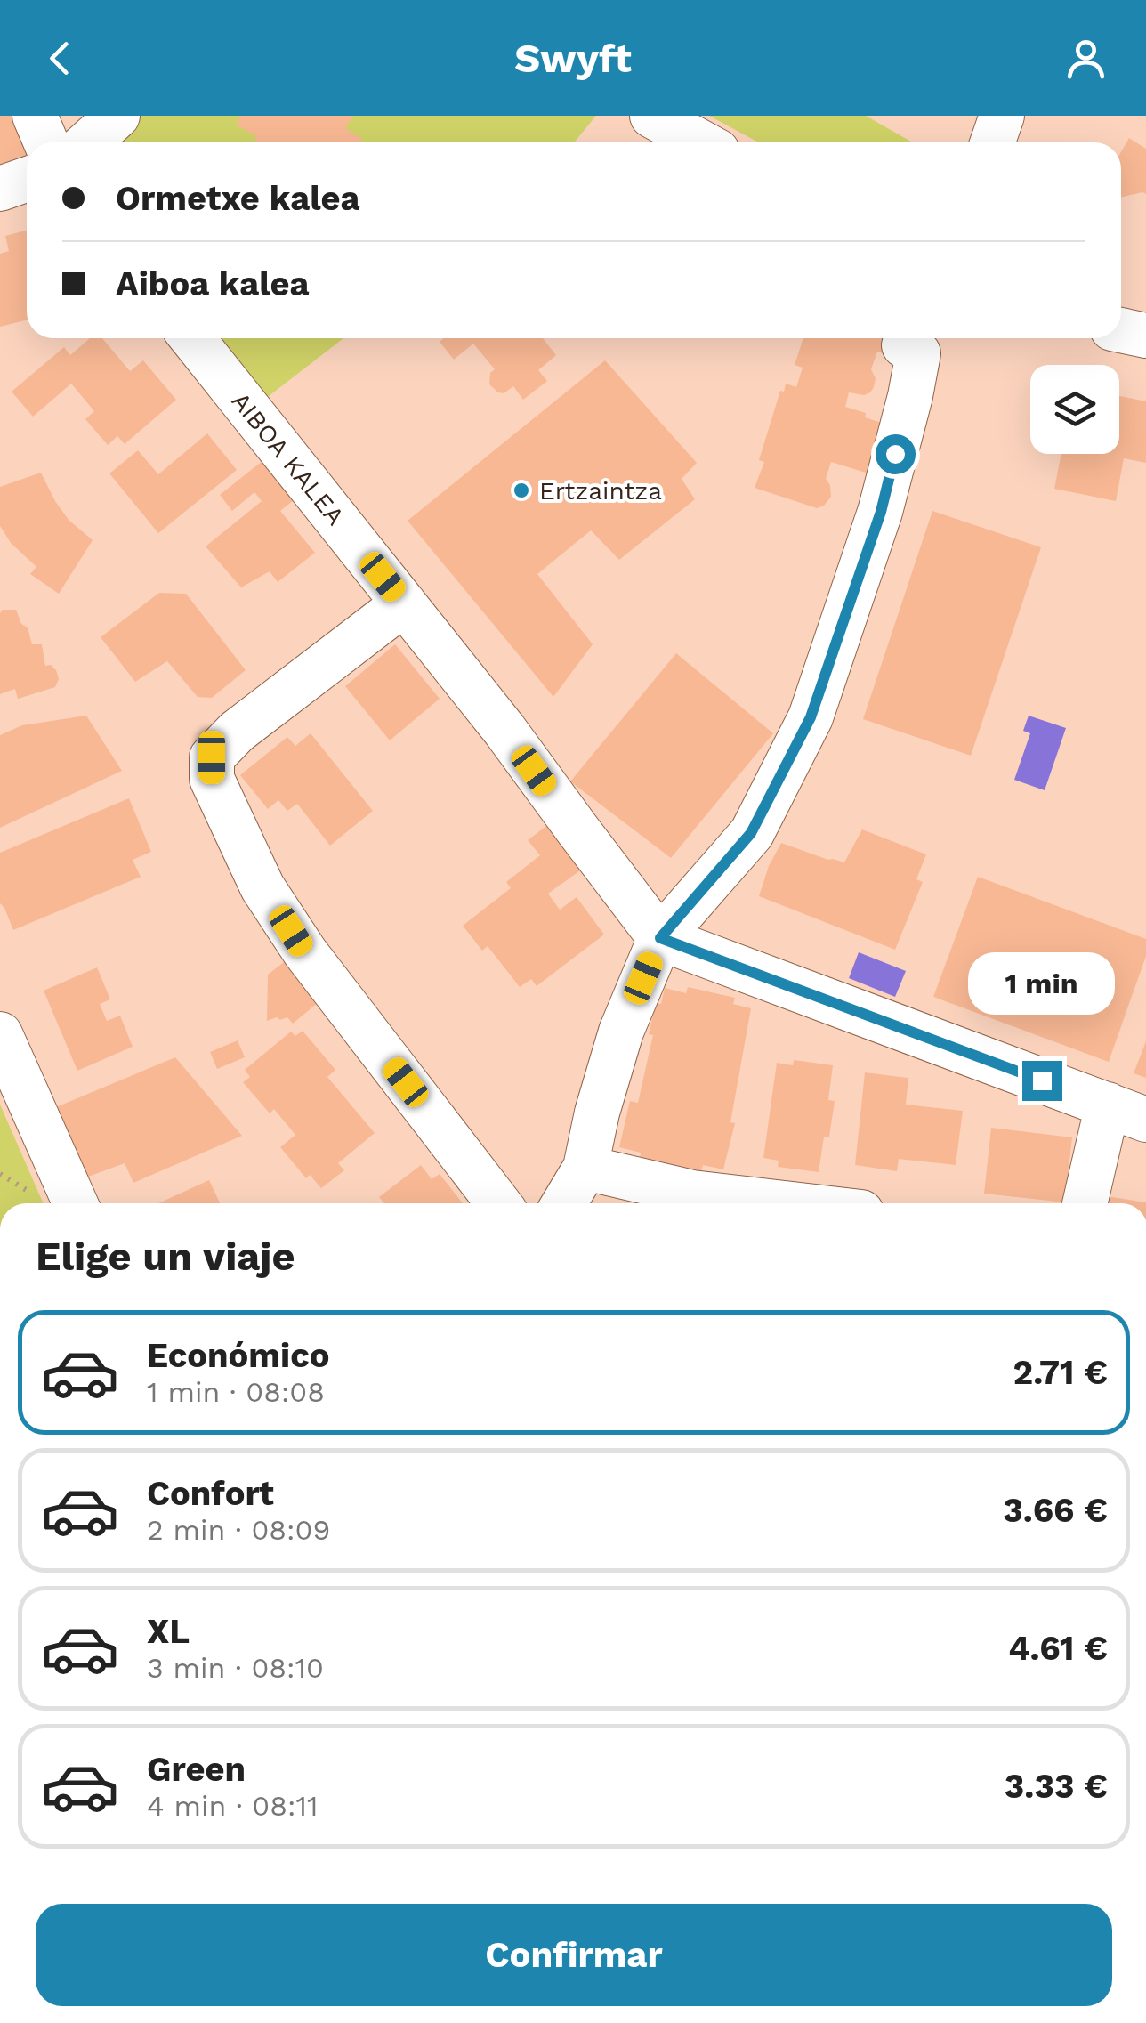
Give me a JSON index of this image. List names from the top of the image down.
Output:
{
  "streets": {
    "street": ["AIBOA KALEA"]
  },
  "places": ["Ertzaintza"],
  "page": {
    "header": "Swyft",
    "banner": ["Ormetxe kalea", "Aiboa kalea"],
    "bubble": "1 min",
    "heading": "Elige un viaje",
    "list": [
      {
        "name": "Económico",
        "note": "1 min · 08:08",
        "value": "2.71 €"
      },
      {
        "name": "Confort",
        "note": "2 min · 08:09",
        "value": "3.66 €"
      },
      {
        "name": "XL",
        "note": "3 min · 08:10",
        "value": "4.61 €"
      },
      {
        "name": "Green",
        "note": "4 min · 08:11",
        "value": "3.33 €"
      }
    ],
    "buttons": "Confirmar"
  }
}
